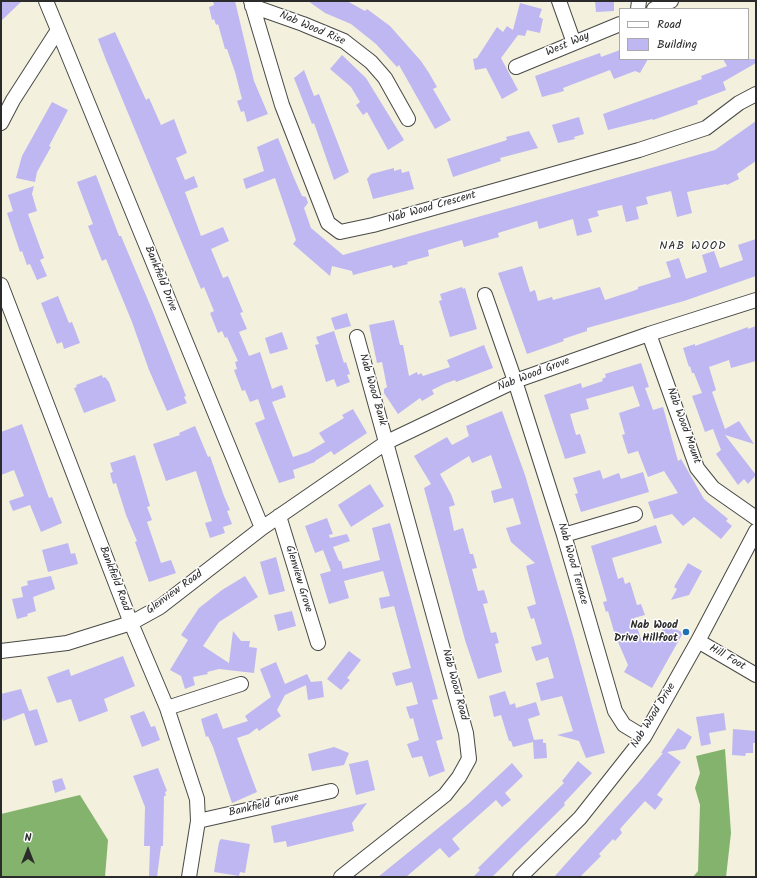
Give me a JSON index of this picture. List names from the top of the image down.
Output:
{
  "streets": {
    "street": [
      "Nab Wood Rise",
      "West Way",
      "Nab Wood Crescent",
      "Bankfield Drive",
      "Nab Wood Grove",
      "Nab Wood Bank",
      "Nab Wood Mount",
      "Nab Wood Terrace",
      "Bankfield Road",
      "Glenview Grove",
      "Glenview Road",
      "Hill Foot",
      "Nab Wood Road",
      "Nab Wood Drive",
      "Bankfield Grove"
    ]
  },
  "crossings": [
    ["Nab Wood Rise", "Nab Wood Crescent"],
    ["Bankfield Drive", "Glenview Road"],
    ["Nab Wood Grove", "Nab Wood Bank"],
    ["Nab Wood Grove", "Nab Wood Mount"],
    ["Nab Wood Grove", "Nab Wood Terrace"],
    ["Nab Wood Grove", "Glenview Road"],
    ["Nab Wood Grove", "Nab Wood Road"],
    ["Nab Wood Bank", "Nab Wood Road"],
    ["Nab Wood Terrace", "Nab Wood Drive"],
    ["Bankfield Road", "Glenview Road"],
    ["Bankfield Road", "Bankfield Grove"],
    ["Glenview Grove", "Glenview Road"],
    ["Hill Foot", "Nab Wood Drive"]
  ],
  "districts": ["NAB WOOD"],
  "places": ["Nab Wood Drive Hillfoot"],
  "legend": ["Road", "Building"],
  "north": "top"
}
